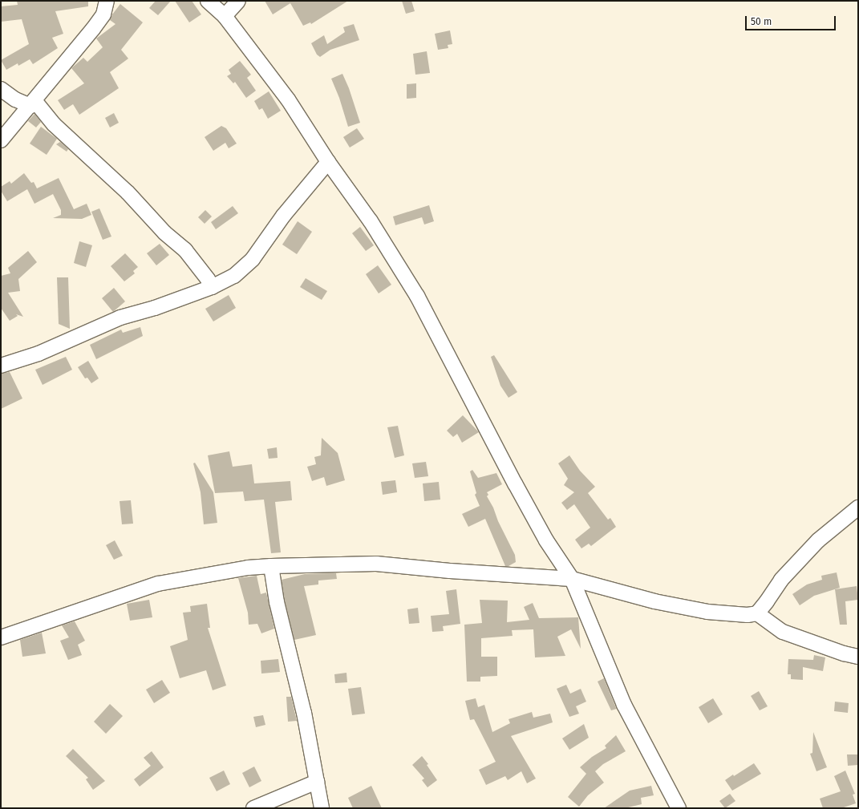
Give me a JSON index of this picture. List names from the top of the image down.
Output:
{
  "scale_bar": "50 m"
}
